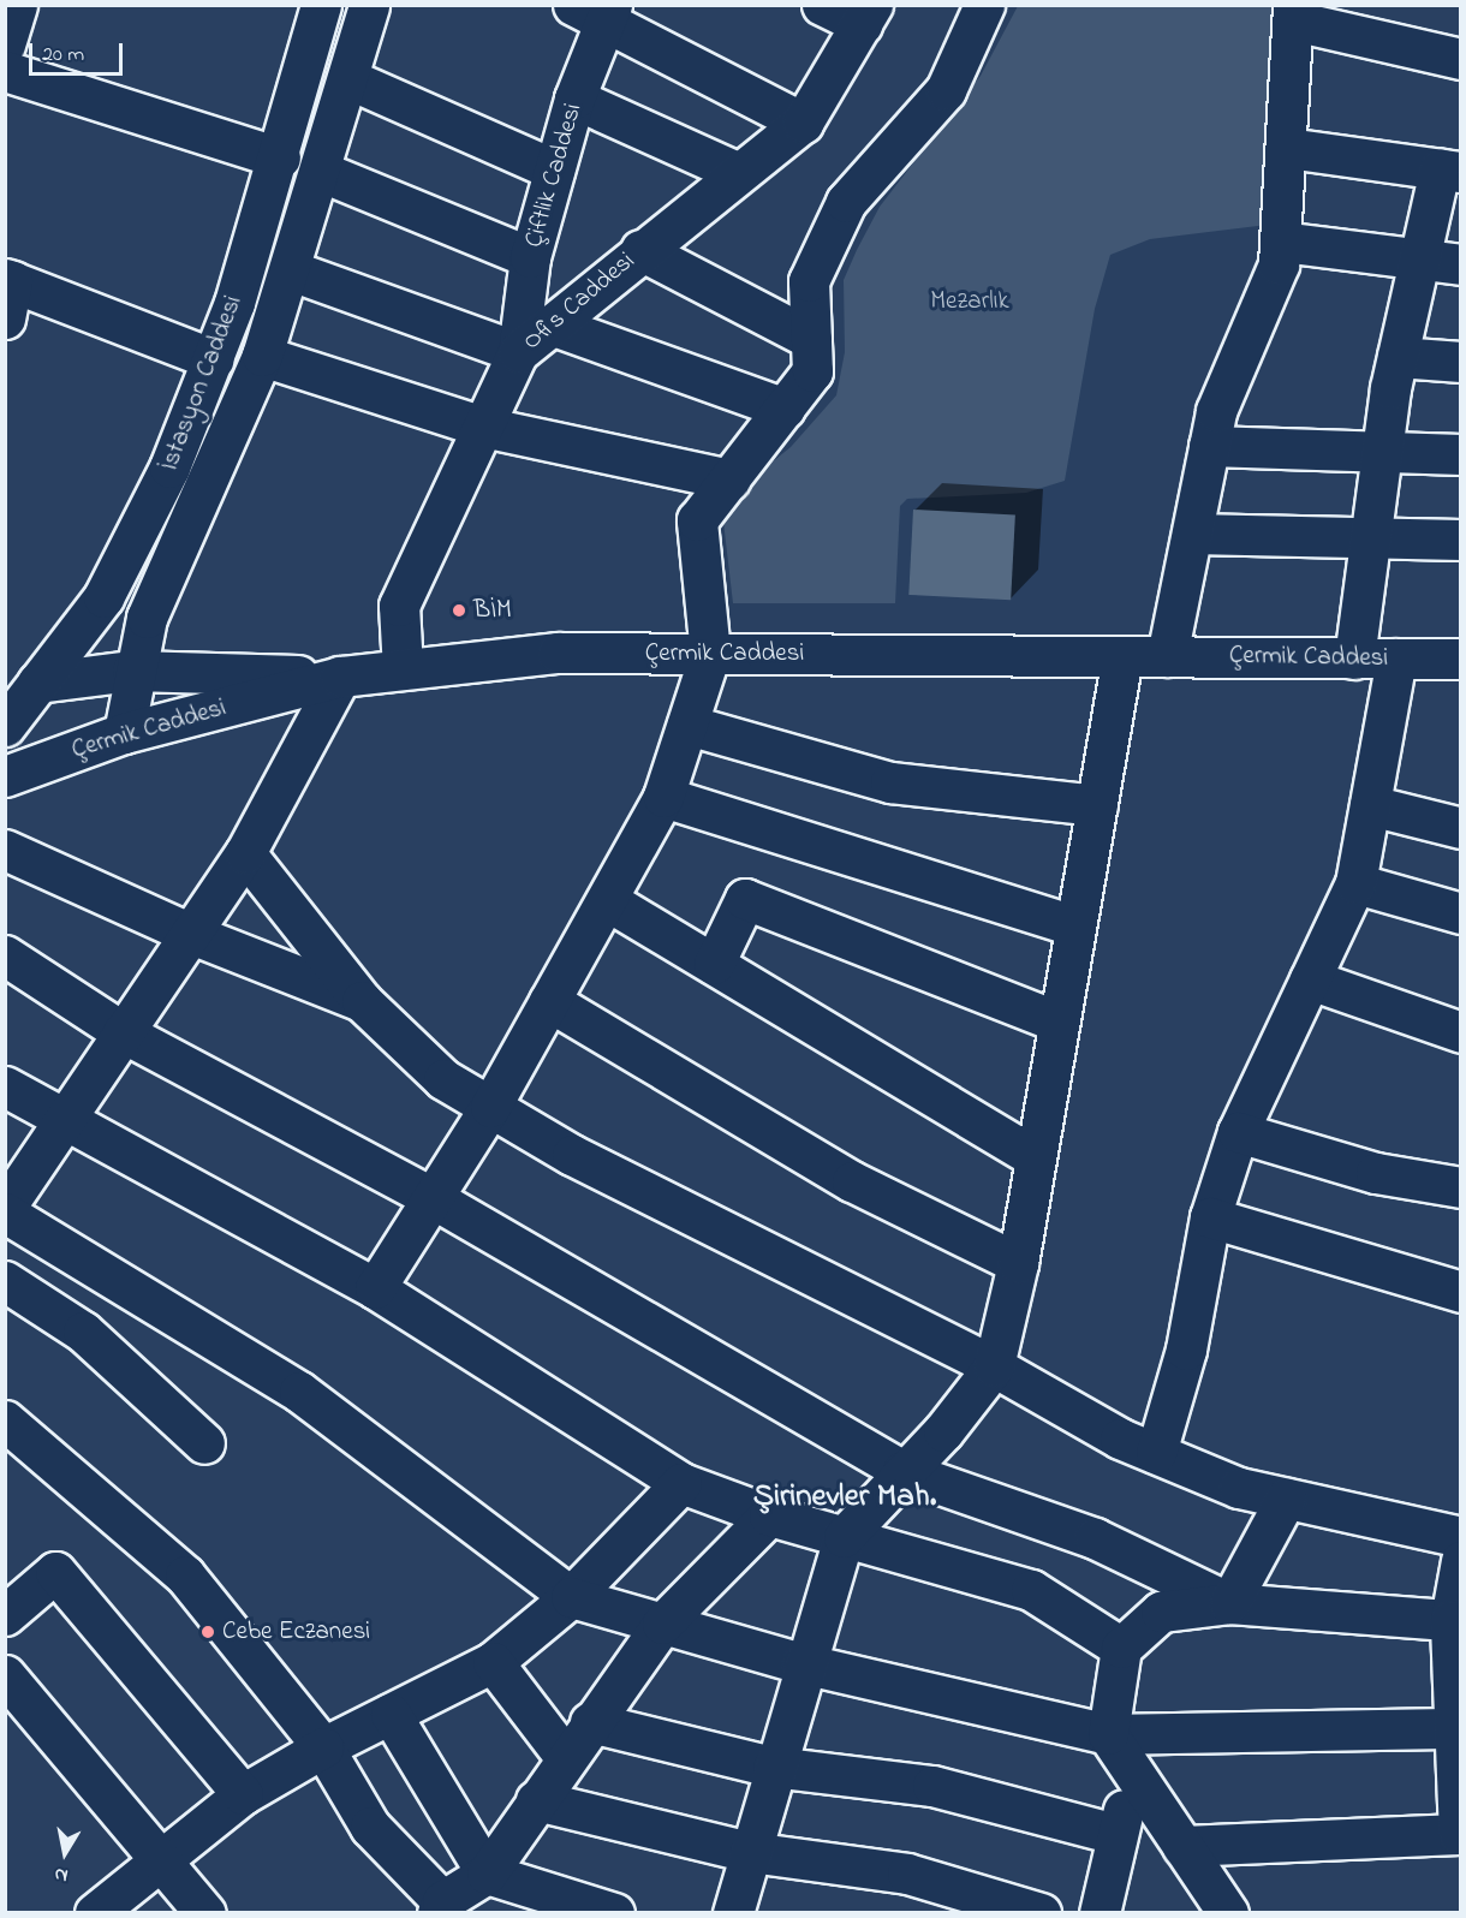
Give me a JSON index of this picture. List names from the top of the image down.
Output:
{
  "streets": {
    "street": [
      "Çiftlik Caddesi",
      "Ofis Caddesi",
      "İstasyon Caddesi",
      "Çermik Caddesi"
    ]
  },
  "crossings": [
    ["Çiftlik Caddesi", "Ofis Caddesi"],
    ["Ofis Caddesi", "Çermik Caddesi"]
  ],
  "districts": ["Şirinevler Mah."],
  "parks": ["Mezarlık"],
  "places": ["BİM", "Cebe Eczanesi"],
  "scale_bar": "20 m",
  "north": "bottom"
}
